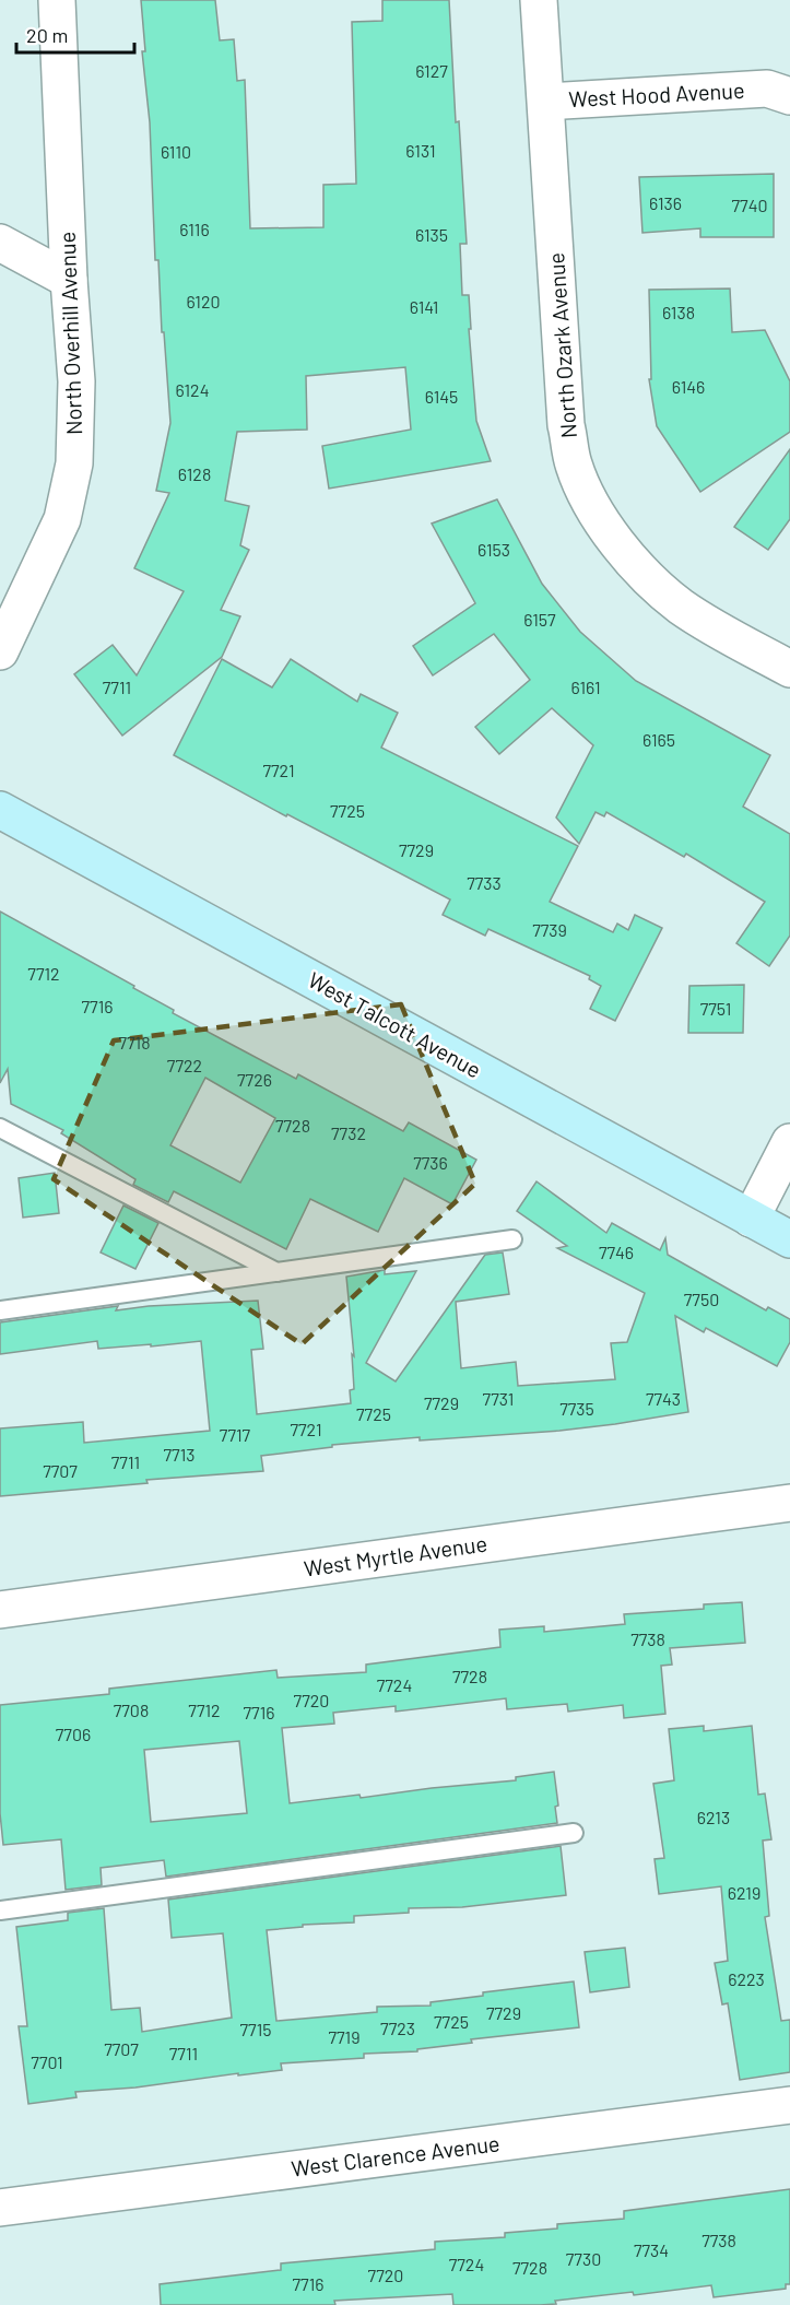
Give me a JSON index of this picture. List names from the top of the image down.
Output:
{
  "streets": {
    "street": [
      "West Hood Avenue",
      "North Overhill Avenue",
      "North Ozark Avenue",
      "West Talcott Avenue",
      "West Myrtle Avenue",
      "West Clarence Avenue"
    ]
  },
  "crossings": [
    ["West Hood Avenue", "North Ozark Avenue"]
  ],
  "house_numbers": [
    "6127",
    "6131",
    "6110",
    "6136",
    "7740",
    "6116",
    "6135",
    "6120",
    "6141",
    "6138",
    "6146",
    "6124",
    "6145",
    "6128",
    "6153",
    "6157",
    "7711",
    "6161",
    "6165",
    "7721",
    "7725",
    "7729",
    "7733",
    "7739",
    "7712",
    "7716",
    "7751",
    "7718",
    "7722",
    "7726",
    "7728",
    "7732",
    "7736",
    "7746",
    "7750",
    "7731",
    "7743",
    "7729",
    "7735",
    "7725",
    "7721",
    "7717",
    "7713",
    "7711",
    "7707",
    "7738",
    "7728",
    "7724",
    "7720",
    "7708",
    "7712",
    "7716",
    "7706",
    "6213",
    "6219",
    "6223",
    "7729",
    "7725",
    "7723",
    "7715",
    "7719",
    "7707",
    "7711",
    "7701",
    "7738",
    "7734",
    "7730",
    "7724",
    "7728",
    "7720",
    "7716"
  ],
  "scale_bar": "20 m"
}
